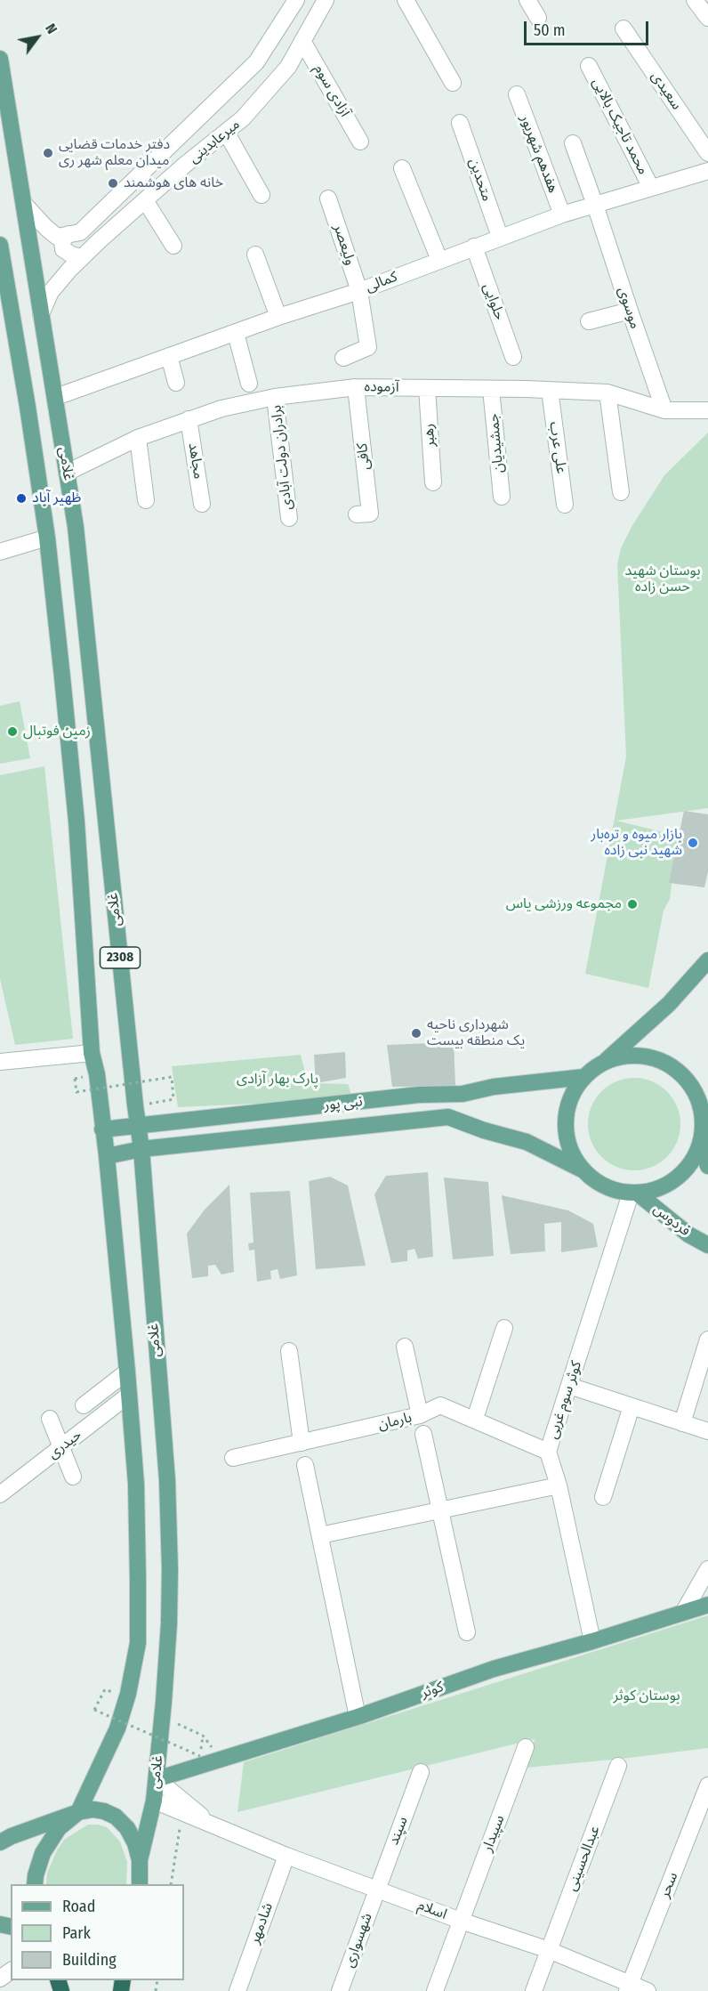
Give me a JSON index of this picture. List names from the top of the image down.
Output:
{
  "streets": {
    "main road": [
      "غلامی",
      "2308",
      "نبی پور",
      "فردوس",
      "کوثر"
    ],
    "street": [
      "آزادی سوم",
      "سعیدی",
      "محمد تاجیک بالایی",
      "میرعابدینی",
      "هفدهم شهریور",
      "متحدین",
      "ولیعصر",
      "کمالی",
      "حلوایی",
      "موسوی",
      "آزموده",
      "رهبر",
      "جمشیدیان",
      "علی عرب",
      "کافی",
      "برادران دولت آبادی",
      "مجاهد",
      "کوثر سوم غربی",
      "بارمان",
      "حیدری",
      "سپند",
      "سپیدار",
      "عبدالحسینی",
      "سحر",
      "اسلام",
      "شادمهر",
      "شهسواری"
    ]
  },
  "crossings": [
    ["آزادی سوم", "میرعابدینی"],
    ["محمد تاجیک بالایی", "کمالی"],
    ["میرعابدینی", "غلامی"],
    ["هفدهم شهریور", "کمالی"],
    ["متحدین", "کمالی"],
    ["ولیعصر", "کمالی"],
    ["کمالی", "حلوایی"],
    ["کمالی", "موسوی"],
    ["کمالی", "غلامی"],
    ["موسوی", "آزموده"],
    ["آزموده", "رهبر"],
    ["آزموده", "جمشیدیان"],
    ["آزموده", "علی عرب"],
    ["آزموده", "کافی"],
    ["آزموده", "برادران دولت آبادی"],
    ["آزموده", "مجاهد"],
    ["آزموده", "غلامی"],
    ["غلامی", "نبی پور"],
    ["غلامی", "حیدری"],
    ["غلامی", "کوثر"],
    ["غلامی", "اسلام"],
    ["نبی پور", "فردوس"],
    ["نبی پور", "کوثر سوم غربی"],
    ["فردوس", "کوثر سوم غربی"],
    ["کوثر سوم غربی", "بارمان"],
    ["کوثر سوم غربی", "کوثر"],
    ["سپند", "اسلام"],
    ["سپند", "شهسواری"],
    ["سپیدار", "اسلام"],
    ["عبدالحسینی", "اسلام"],
    ["سحر", "اسلام"],
    ["اسلام", "شادمهر"],
    ["اسلام", "شهسواری"]
  ],
  "parks": ["بوستان شهید حسن زاده", "پارک بهار آزادی", "بوستان کوثر"],
  "places": [
    "دفتر خدمات قضایی میدان معلم شهر ری",
    "خانه های هوشمند",
    "ظهیر آباد",
    "زمین فوتبال",
    "بازار میوه و تره‌بار شهید نبی زاده",
    "مجموعه ورزشی یاس",
    "شهرداری ناحیه یک منطقه بیست"
  ],
  "legend": ["Road", "Park", "Building"],
  "scale_bar": "50 m",
  "north": "top right"
}
